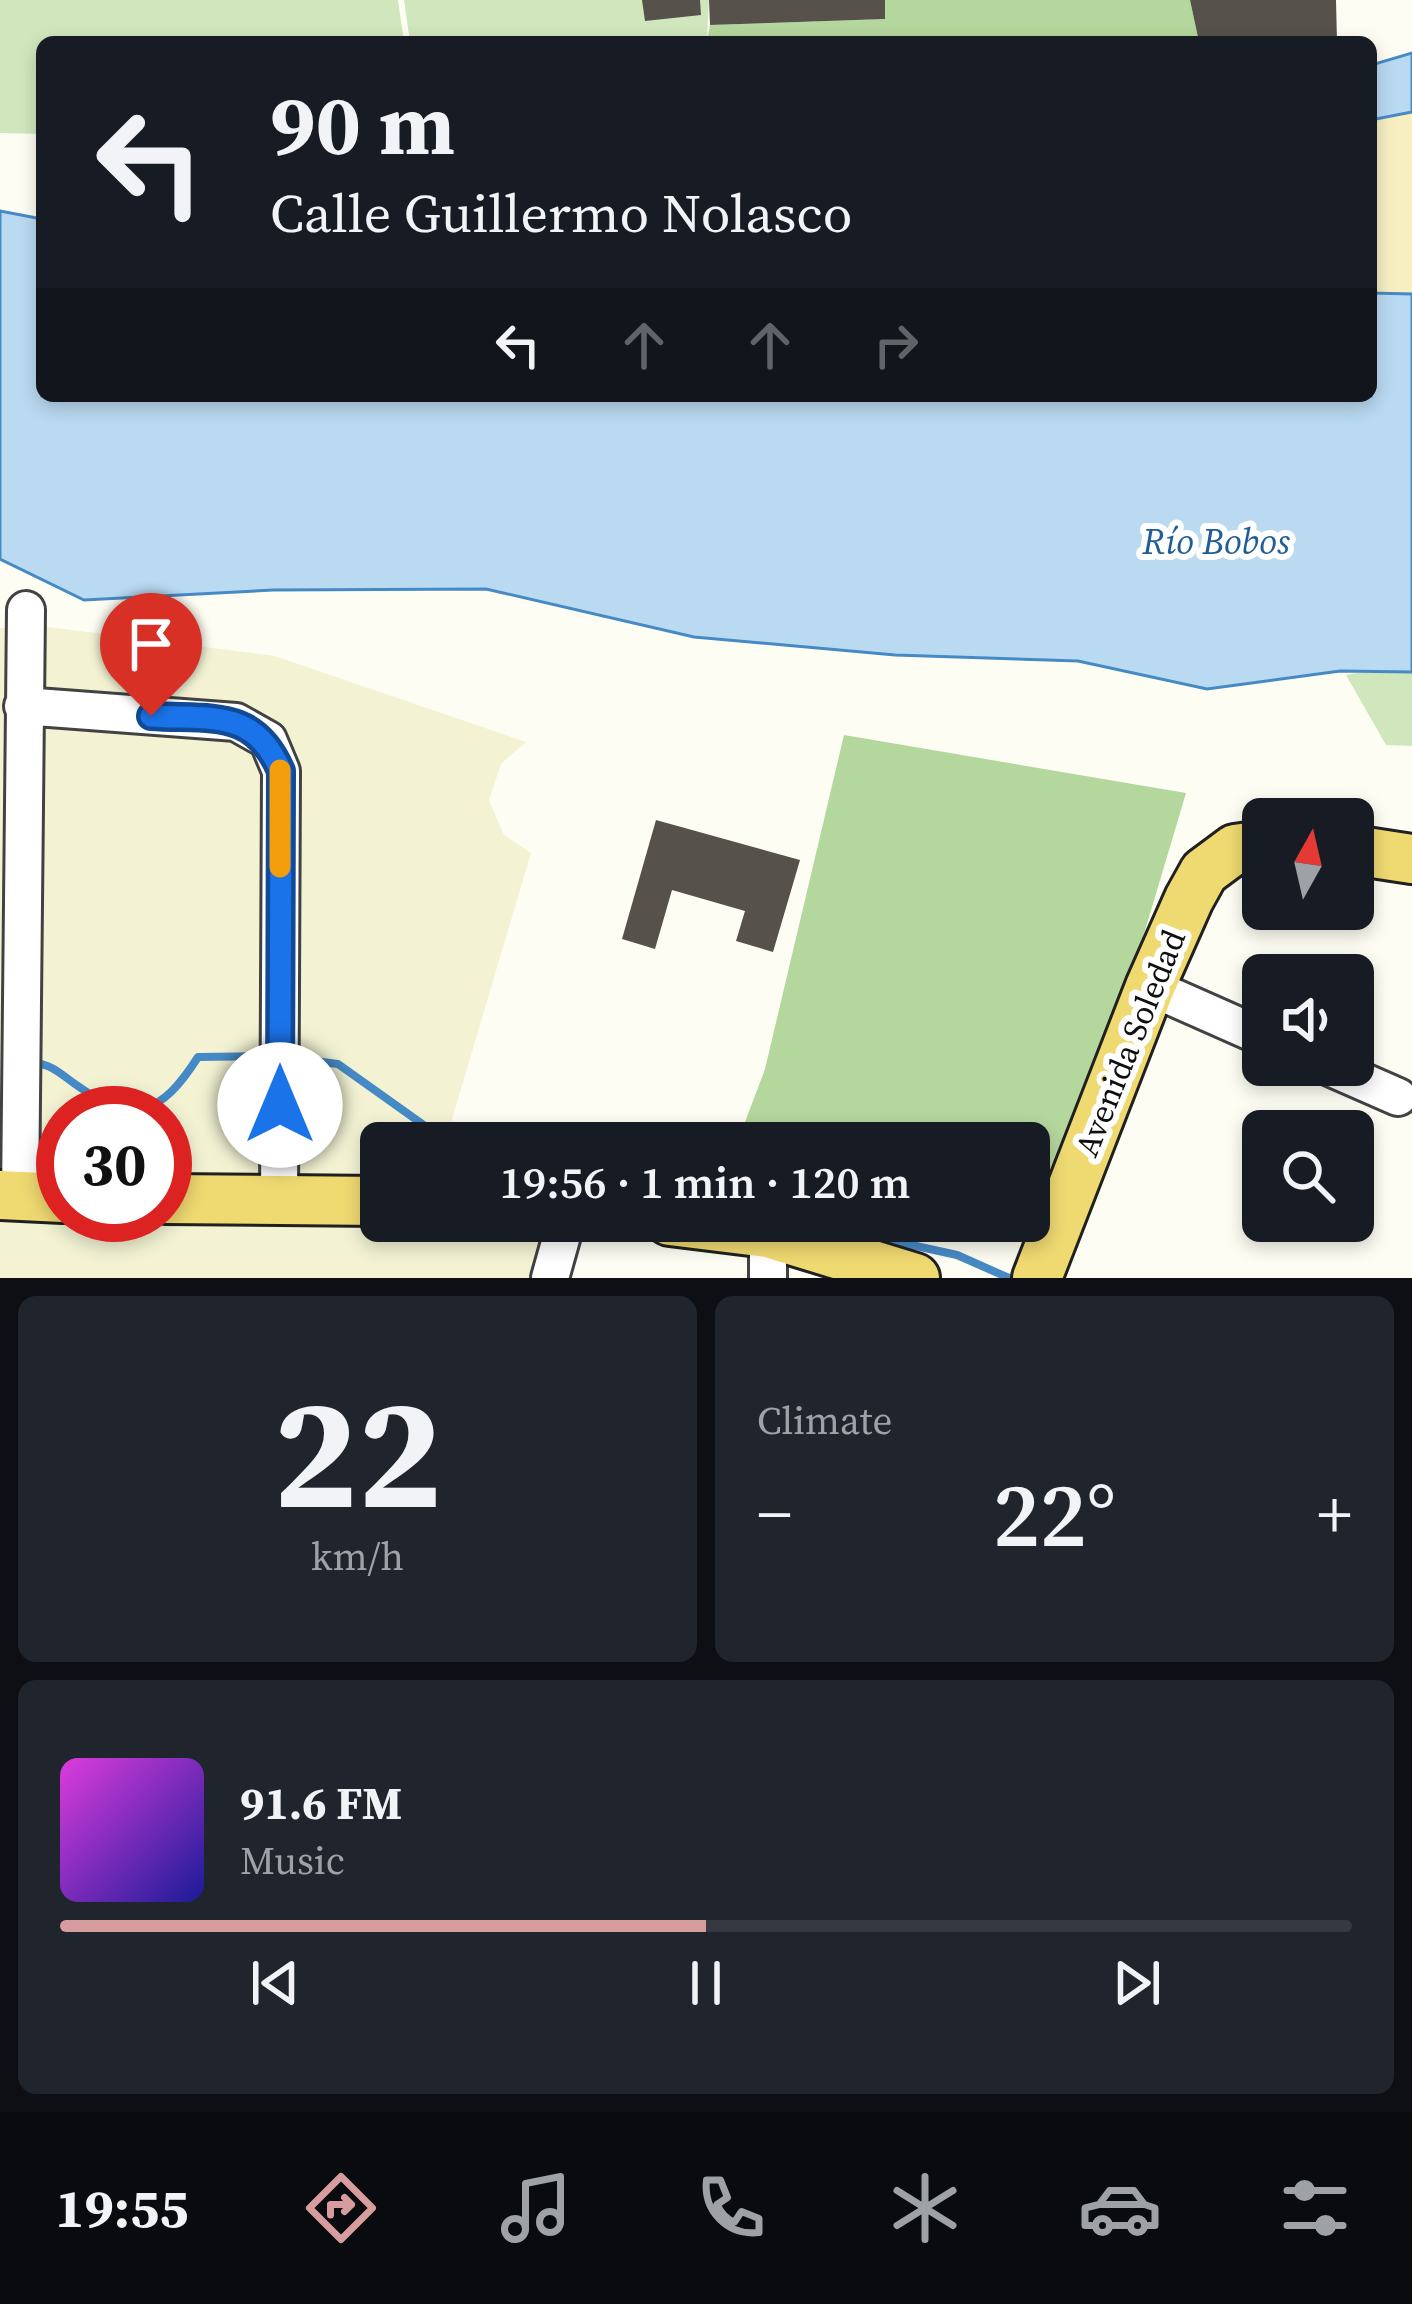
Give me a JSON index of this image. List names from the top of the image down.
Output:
{
  "streets": {
    "main road": ["Avenida Soledad"]
  },
  "water": ["Río Bobos"],
  "north": "top",
  "page": {
    "turn": ["90 m", "Calle Guillermo Nolasco"],
    "limit": "30",
    "trip": "19:56 · 1 min · 120 m",
    "tile": [
      ["22", "km/h"],
      "Climate"
    ],
    "heat": ["−", "22°", "+"],
    "song": ["91.6 FM", "Music"],
    "tabs": "19:55"
  }
}
